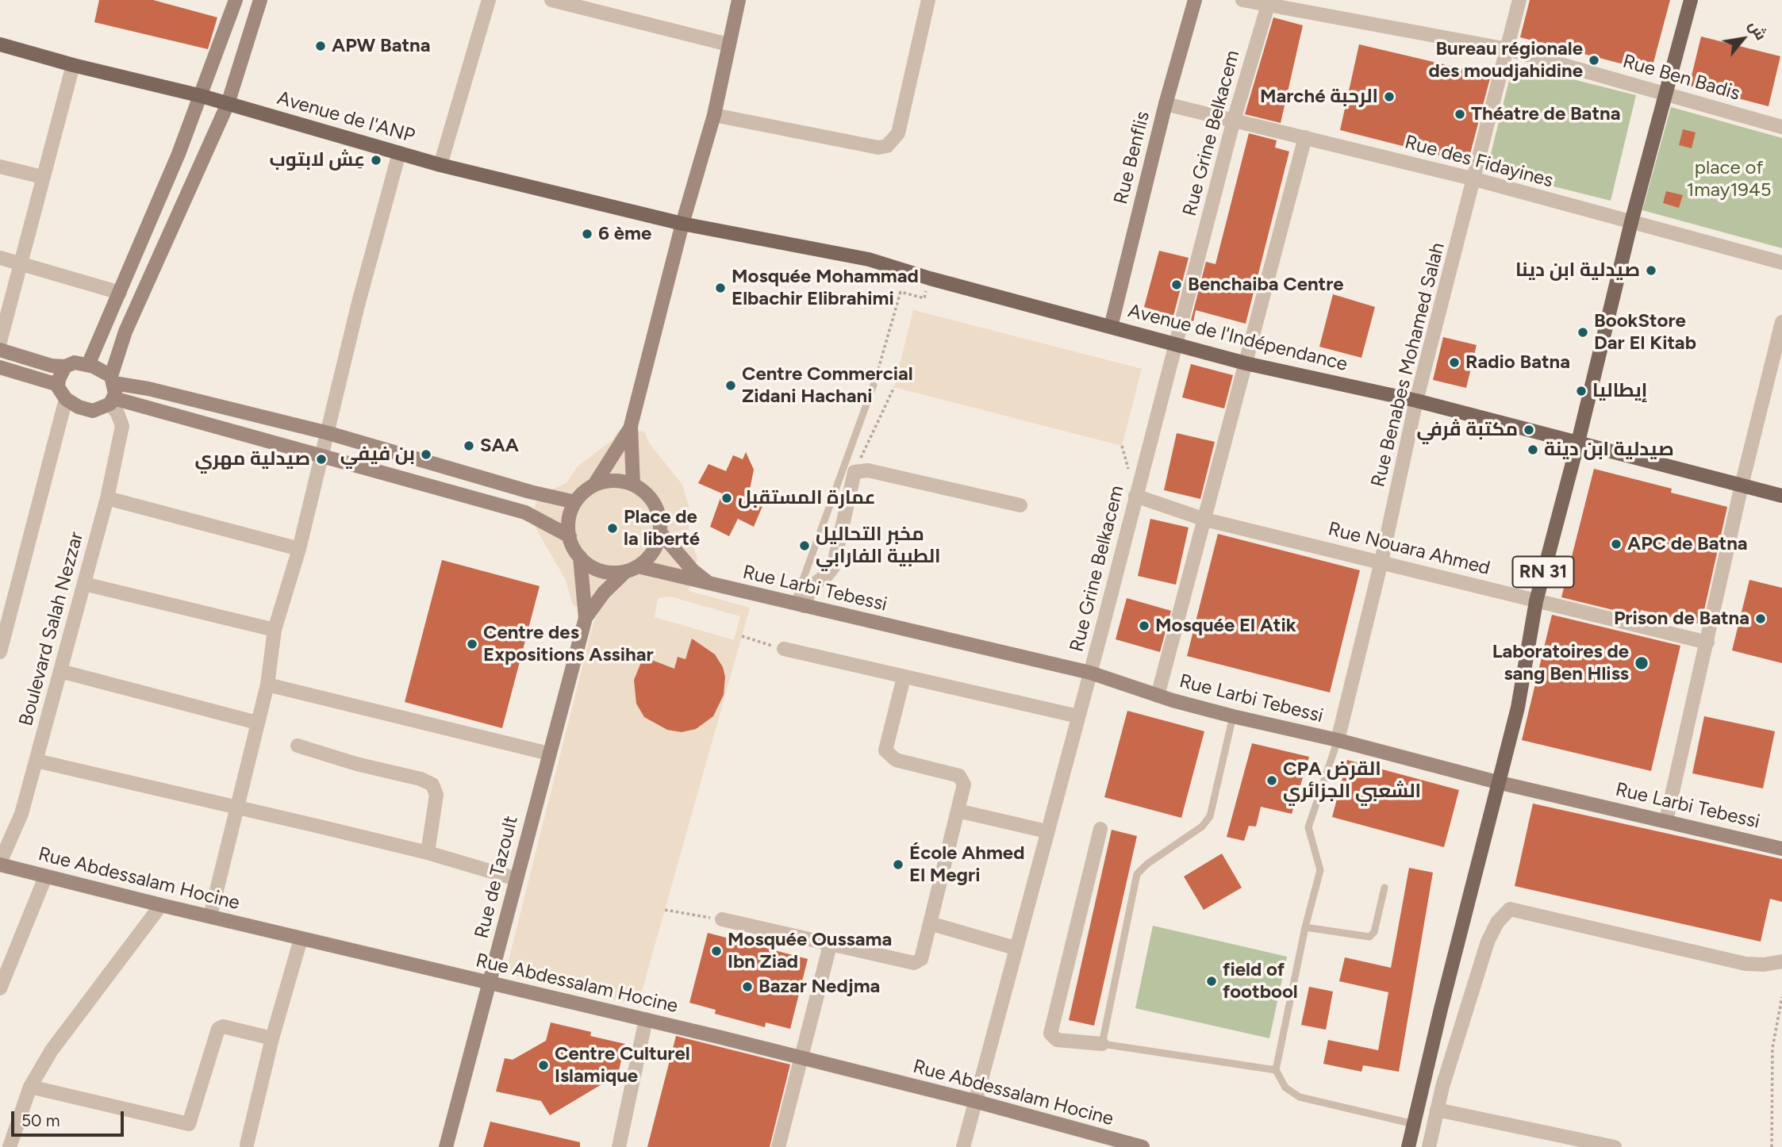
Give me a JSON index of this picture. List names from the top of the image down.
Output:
{
  "streets": {
    "main road": ["Avenue de l'ANP", "Avenue de l'Indépendance", "RN 31"],
    "street": [
      "Rue Ben Badis",
      "Rue Grine Belkacem",
      "Rue Benflis",
      "Rue des Fidayines",
      "Rue Benabes Mohamed Salah",
      "Rue Nouara Ahmed",
      "Rue Larbi Tebessi",
      "Boulevard Salah Nezzar",
      "Rue de Tazoult",
      "Rue Abdessalam Hocine"
    ]
  },
  "crossings": [
    ["Rue Ben Badis", "Rue Grine Belkacem"],
    ["Rue Ben Badis", "Rue Benabes Mohamed Salah"],
    ["Rue Ben Badis", "RN 31"],
    ["Avenue de l'ANP", "Avenue de l'Indépendance"],
    ["Rue Grine Belkacem", "Rue des Fidayines"],
    ["Rue Grine Belkacem", "Avenue de l'Indépendance"],
    ["Rue Grine Belkacem", "Rue Nouara Ahmed"],
    ["Rue Grine Belkacem", "Rue Larbi Tebessi"],
    ["Rue Grine Belkacem", "Rue Abdessalam Hocine"],
    ["Rue Benflis", "Rue des Fidayines"],
    ["Rue Benflis", "Avenue de l'Indépendance"],
    ["Rue des Fidayines", "Rue Benabes Mohamed Salah"],
    ["Rue des Fidayines", "RN 31"],
    ["Avenue de l'Indépendance", "Rue Benabes Mohamed Salah"],
    ["Avenue de l'Indépendance", "RN 31"],
    ["Rue Benabes Mohamed Salah", "Rue Nouara Ahmed"],
    ["Rue Benabes Mohamed Salah", "Rue Larbi Tebessi"],
    ["Rue Nouara Ahmed", "RN 31"],
    ["RN 31", "Rue Larbi Tebessi"],
    ["Rue Larbi Tebessi", "Rue de Tazoult"],
    ["Boulevard Salah Nezzar", "Rue Abdessalam Hocine"],
    ["Rue de Tazoult", "Rue Abdessalam Hocine"]
  ],
  "parks": ["place of 1may1945"],
  "places": [
    "APW Batna",
    "Bureau régionale des moudjahidine",
    "Marché الرحبة",
    "Théatre de Batna",
    "عِش لابتوب",
    "6 ème",
    "صيدلية ابن دينا",
    "Benchaiba Centre",
    "Mosquée Mohammad Elbachir Elibrahimi",
    "BookStore Dar El Kitab",
    "Radio Batna",
    "Centre Commercial Zidani Hachani",
    "إيطاليا",
    "مكتبة ڤرفي",
    "SAA",
    "صيدلية ابن دينة",
    "بن فيفي",
    "صيدلية مهري",
    "عمارة المستقبل",
    "Place de la liberté",
    "APC de Batna",
    "مخبر التحاليل الطبية الفارابي",
    "Prison de Batna",
    "Mosquée El Atik",
    "Centre des Expositions Assihar",
    "Laboratoires de sang Ben Hliss",
    "CPA القرض الشعبي الجزائري",
    "École Ahmed El Megri",
    "Mosquée Oussama Ibn Ziad",
    "field of footbool",
    "Bazar Nedjma",
    "Centre Culturel Islamique"
  ],
  "scale_bar": "50 m",
  "north": "top right"
}
